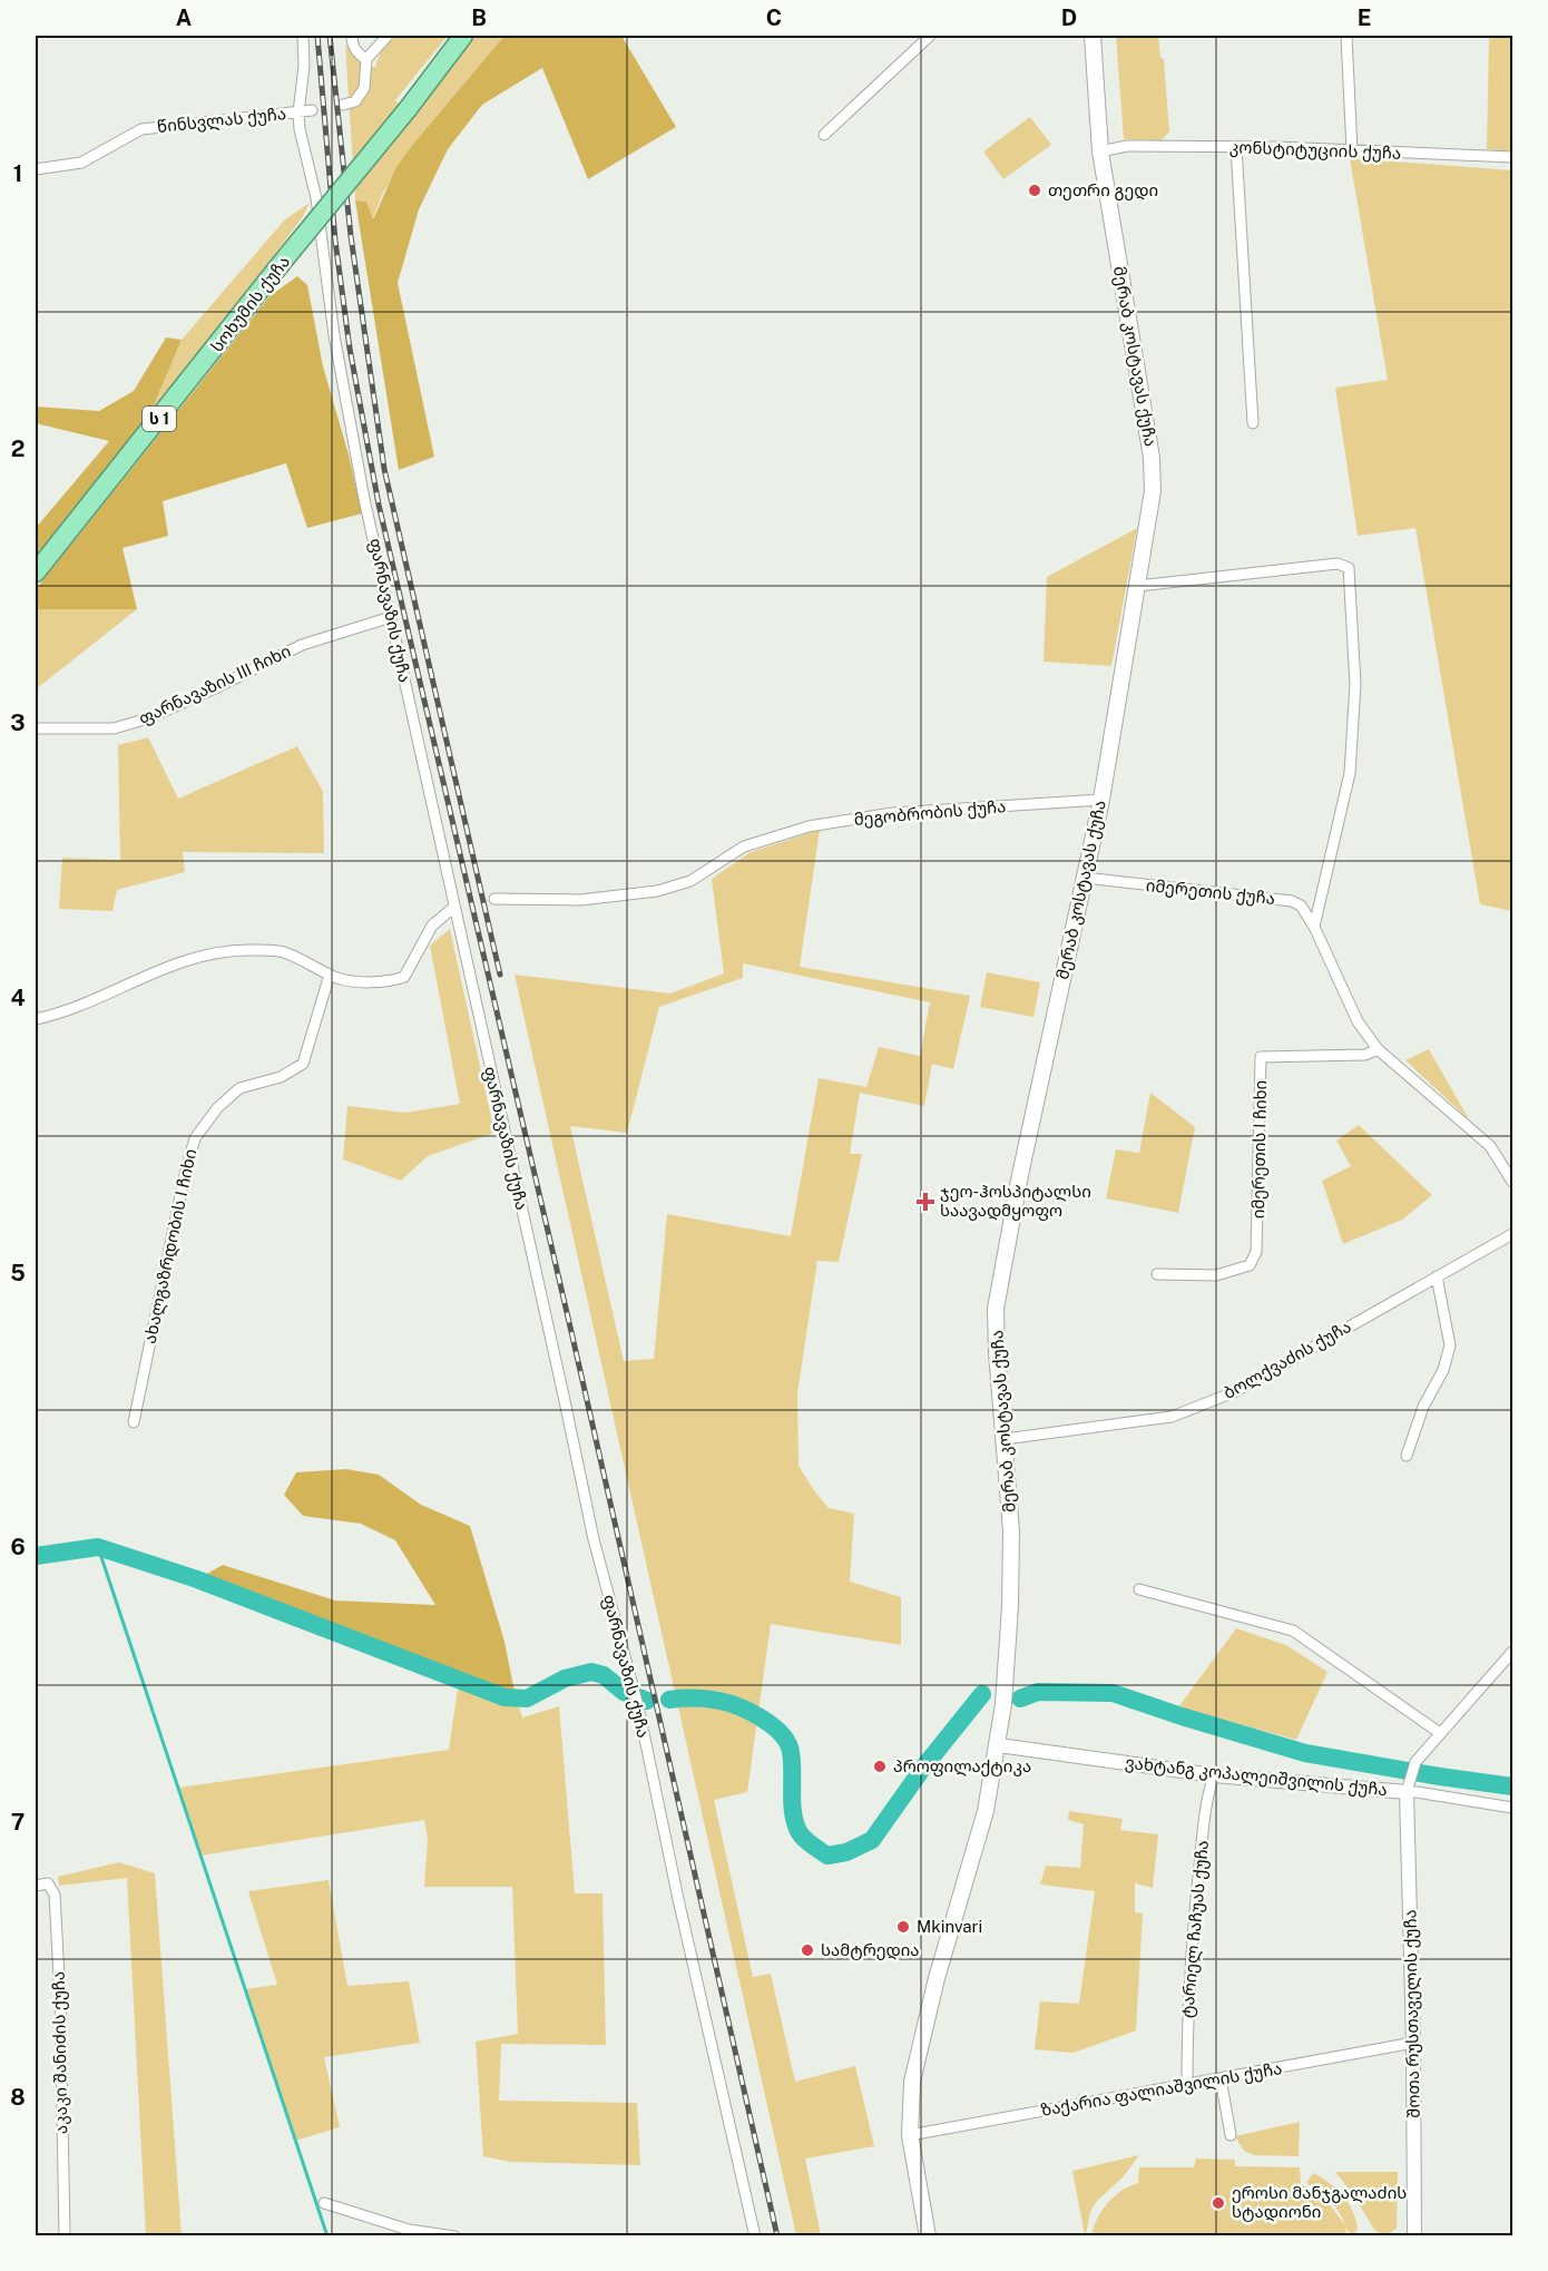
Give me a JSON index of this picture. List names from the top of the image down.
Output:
{
  "streets": {
    "highway": ["სოხუმის ქუჩა", "ს 1"],
    "main road": ["მერაბ კოსტავას ქუჩა"],
    "street": [
      "წინსვლას ქუჩა",
      "კონსტიტუციის ქუჩა",
      "ფარნავაზის ქუჩა",
      "ფარნავაზის III ჩიხი",
      "მეგობრობის ქუჩა",
      "იმერეთის ქუჩა",
      "იმერეთის I ჩიხი",
      "ახალგაზრდობის I ჩიხი",
      "ბოლქვაძის ქუჩა",
      "ვახტანგ კოპალეიშვილის ქუჩა",
      "ტარიელ ჩაჩუას ქუჩა",
      "შოთა რუსთაველის ქუჩა",
      "აკაკი შანიძის ქუჩა",
      "ზაქარია ფალიაშვილის ქუჩა"
    ]
  },
  "crossings": [
    ["წინსვლას ქუჩა", "ფარნავაზის ქუჩა"],
    ["კონსტიტუციის ქუჩა", "მერაბ კოსტავას ქუჩა"],
    ["მერაბ კოსტავას ქუჩა", "მეგობრობის ქუჩა"],
    ["მერაბ კოსტავას ქუჩა", "იმერეთის ქუჩა"],
    ["მერაბ კოსტავას ქუჩა", "ბოლქვაძის ქუჩა"],
    ["მერაბ კოსტავას ქუჩა", "ვახტანგ კოპალეიშვილის ქუჩა"],
    ["მერაბ კოსტავას ქუჩა", "ზაქარია ფალიაშვილის ქუჩა"],
    ["ფარნავაზის ქუჩა", "ფარნავაზის III ჩიხი"],
    ["იმერეთის ქუჩა", "იმერეთის I ჩიხი"],
    ["ვახტანგ კოპალეიშვილის ქუჩა", "ტარიელ ჩაჩუას ქუჩა"],
    ["ვახტანგ კოპალეიშვილის ქუჩა", "შოთა რუსთაველის ქუჩა"],
    ["ტარიელ ჩაჩუას ქუჩა", "ზაქარია ფალიაშვილის ქუჩა"],
    ["შოთა რუსთაველის ქუჩა", "ზაქარია ფალიაშვილის ქუჩა"]
  ],
  "places": {
    "other": [
      "თეთრი გედი",
      "პროფილაქტიკა",
      "Mkinvari",
      "სამტრედია",
      "ეროსი მანჯგალაძის სტადიონი"
    ],
    "health": ["ჯეო-ჰოსპიტალსი საავადმყოფო"]
  },
  "grid": {
    "columns": [
      "A",
      "B",
      "C",
      "D",
      "E"
    ],
    "rows": [
      "1",
      "2",
      "3",
      "4",
      "5",
      "6",
      "7",
      "8"
    ]
  }
}
